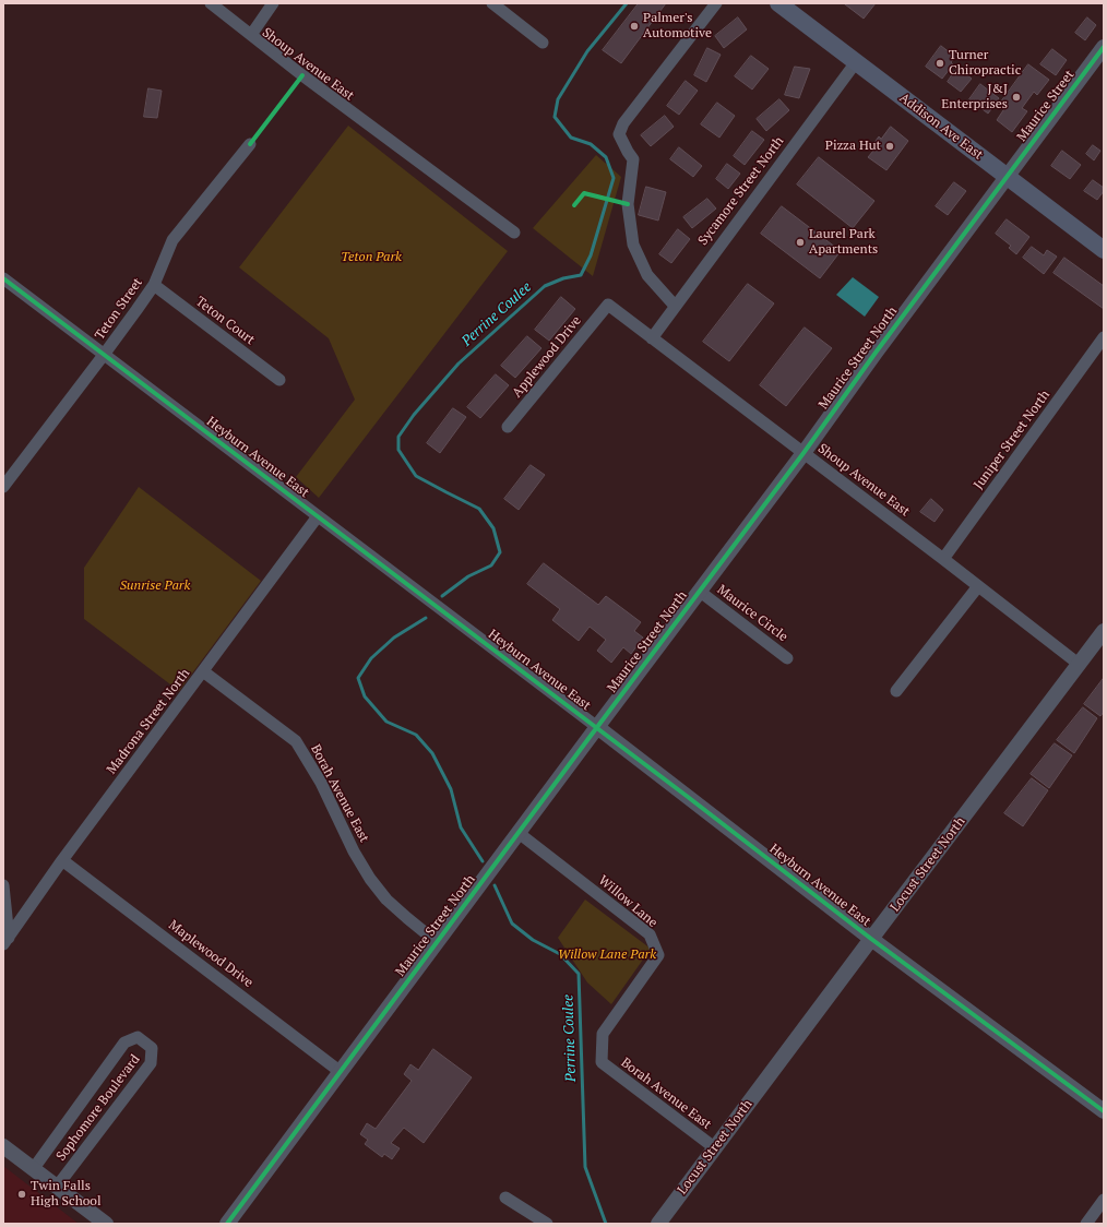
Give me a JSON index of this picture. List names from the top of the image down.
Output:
{
  "streets": {
    "main road": ["Addison Ave East"],
    "street": [
      "Shoup Avenue East",
      "Maurice Street",
      "Sycamore Street North",
      "Teton Street",
      "Teton Court",
      "Applewood Drive",
      "Maurice Street North",
      "Juniper Street North",
      "Heyburn Avenue East",
      "Maurice Circle",
      "Madrona Street North",
      "Borah Avenue East",
      "Locust Street North",
      "Willow Lane",
      "Maplewood Drive",
      "Sophomore Boulevard"
    ]
  },
  "crossings": [
    ["Shoup Avenue East", "Sycamore Street North"],
    ["Shoup Avenue East", "Applewood Drive"],
    ["Shoup Avenue East", "Maurice Street North"],
    ["Shoup Avenue East", "Juniper Street North"],
    ["Shoup Avenue East", "Locust Street North"],
    ["Maurice Street", "Addison Ave East"],
    ["Maurice Street", "Maurice Street North"],
    ["Addison Ave East", "Sycamore Street North"],
    ["Addison Ave East", "Maurice Street North"],
    ["Teton Street", "Teton Court"],
    ["Teton Street", "Heyburn Avenue East"],
    ["Maurice Street North", "Heyburn Avenue East"],
    ["Maurice Street North", "Maurice Circle"],
    ["Maurice Street North", "Borah Avenue East"],
    ["Maurice Street North", "Willow Lane"],
    ["Maurice Street North", "Maplewood Drive"],
    ["Heyburn Avenue East", "Madrona Street North"],
    ["Heyburn Avenue East", "Locust Street North"],
    ["Madrona Street North", "Borah Avenue East"],
    ["Madrona Street North", "Maplewood Drive"],
    ["Borah Avenue East", "Locust Street North"],
    ["Borah Avenue East", "Willow Lane"]
  ],
  "water": ["Perrine Coulee"],
  "parks": ["Teton Park", "Sunrise Park", "Willow Lane Park"],
  "places": [
    "Palmer's Automotive",
    "Turner Chiropractic",
    "J&J Enterprises",
    "Pizza Hut",
    "Laurel Park Apartments",
    "Twin Falls High School"
  ]
}
